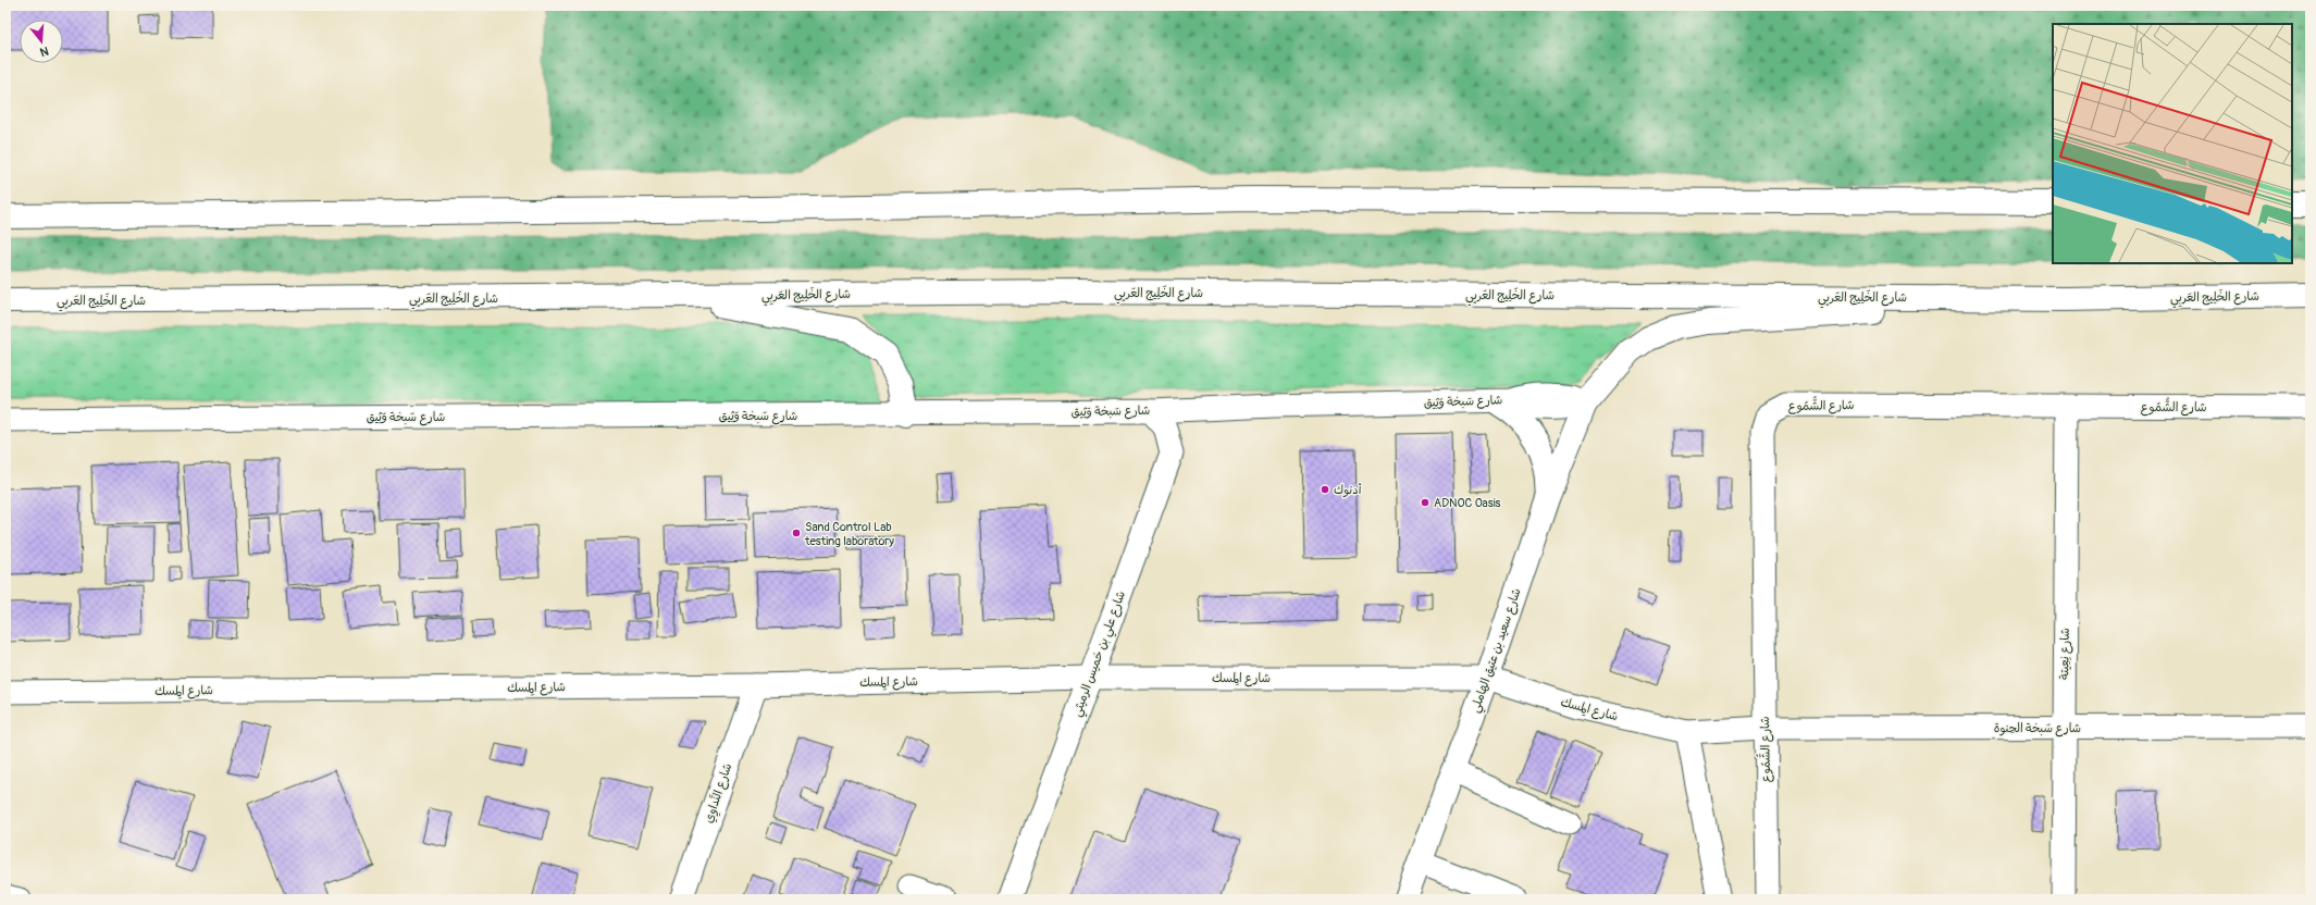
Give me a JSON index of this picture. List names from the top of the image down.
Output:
{
  "streets": {
    "highway": ["شارع الخَلِيج العَربِي"],
    "street": [
      "شارع سَبخة وَثِيق",
      "شارع الشُّمُوع",
      "شارع سعيد بن عتيق الهاملي",
      "شارع علي بن خميس الرميثي",
      "شارع نِعِيتة",
      "شارع المِسك",
      "شارع سَبخة الحِنوة",
      "شارع النَّداوِي"
    ]
  },
  "crossings": [
    ["شارع سَبخة وَثِيق", "شارع سعيد بن عتيق الهاملي"],
    ["شارع سَبخة وَثِيق", "شارع علي بن خميس الرميثي"],
    ["شارع الشُّمُوع", "شارع نِعِيتة"],
    ["شارع الشُّمُوع", "شارع المِسك"],
    ["شارع الشُّمُوع", "شارع سَبخة الحِنوة"],
    ["شارع سعيد بن عتيق الهاملي", "شارع المِسك"],
    ["شارع علي بن خميس الرميثي", "شارع المِسك"],
    ["شارع نِعِيتة", "شارع سَبخة الحِنوة"],
    ["شارع المِسك", "شارع سَبخة الحِنوة"],
    ["شارع المِسك", "شارع النَّداوِي"]
  ],
  "places": ["أدنوك", "ADNOC Oasis", "Sand Control Lab testing laboratory"],
  "north": "bottom"
}
